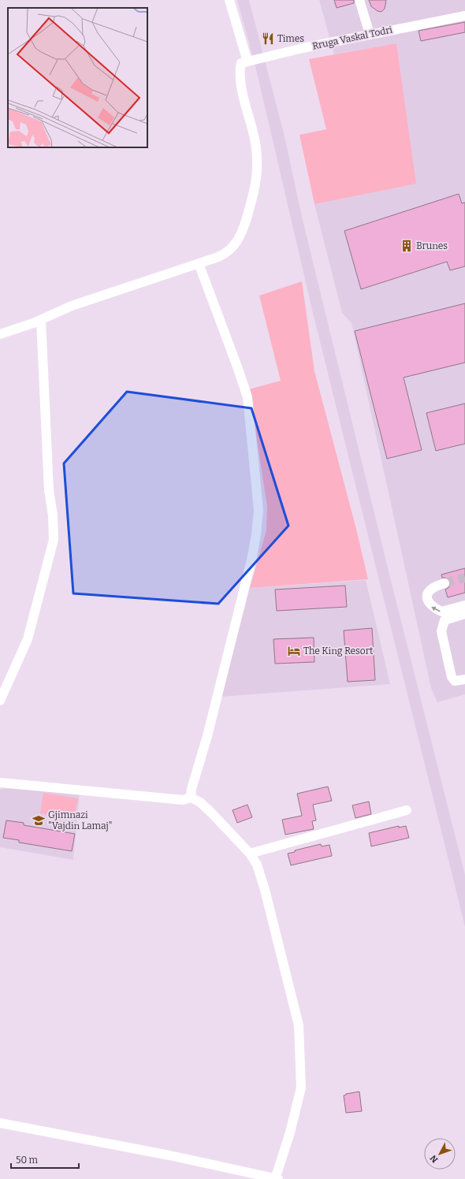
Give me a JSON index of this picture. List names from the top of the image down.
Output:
{
  "streets": {
    "street": ["Rruga Vaskal Todri"]
  },
  "places": {
    "restaurant": ["Times"],
    "building": ["Brunes"],
    "hotel": ["The King Resort"],
    "school or university": ["Gjimnazi \"Vajdin Lamaj\""]
  },
  "scale_bar": "50 m",
  "north": "bottom left"
}
